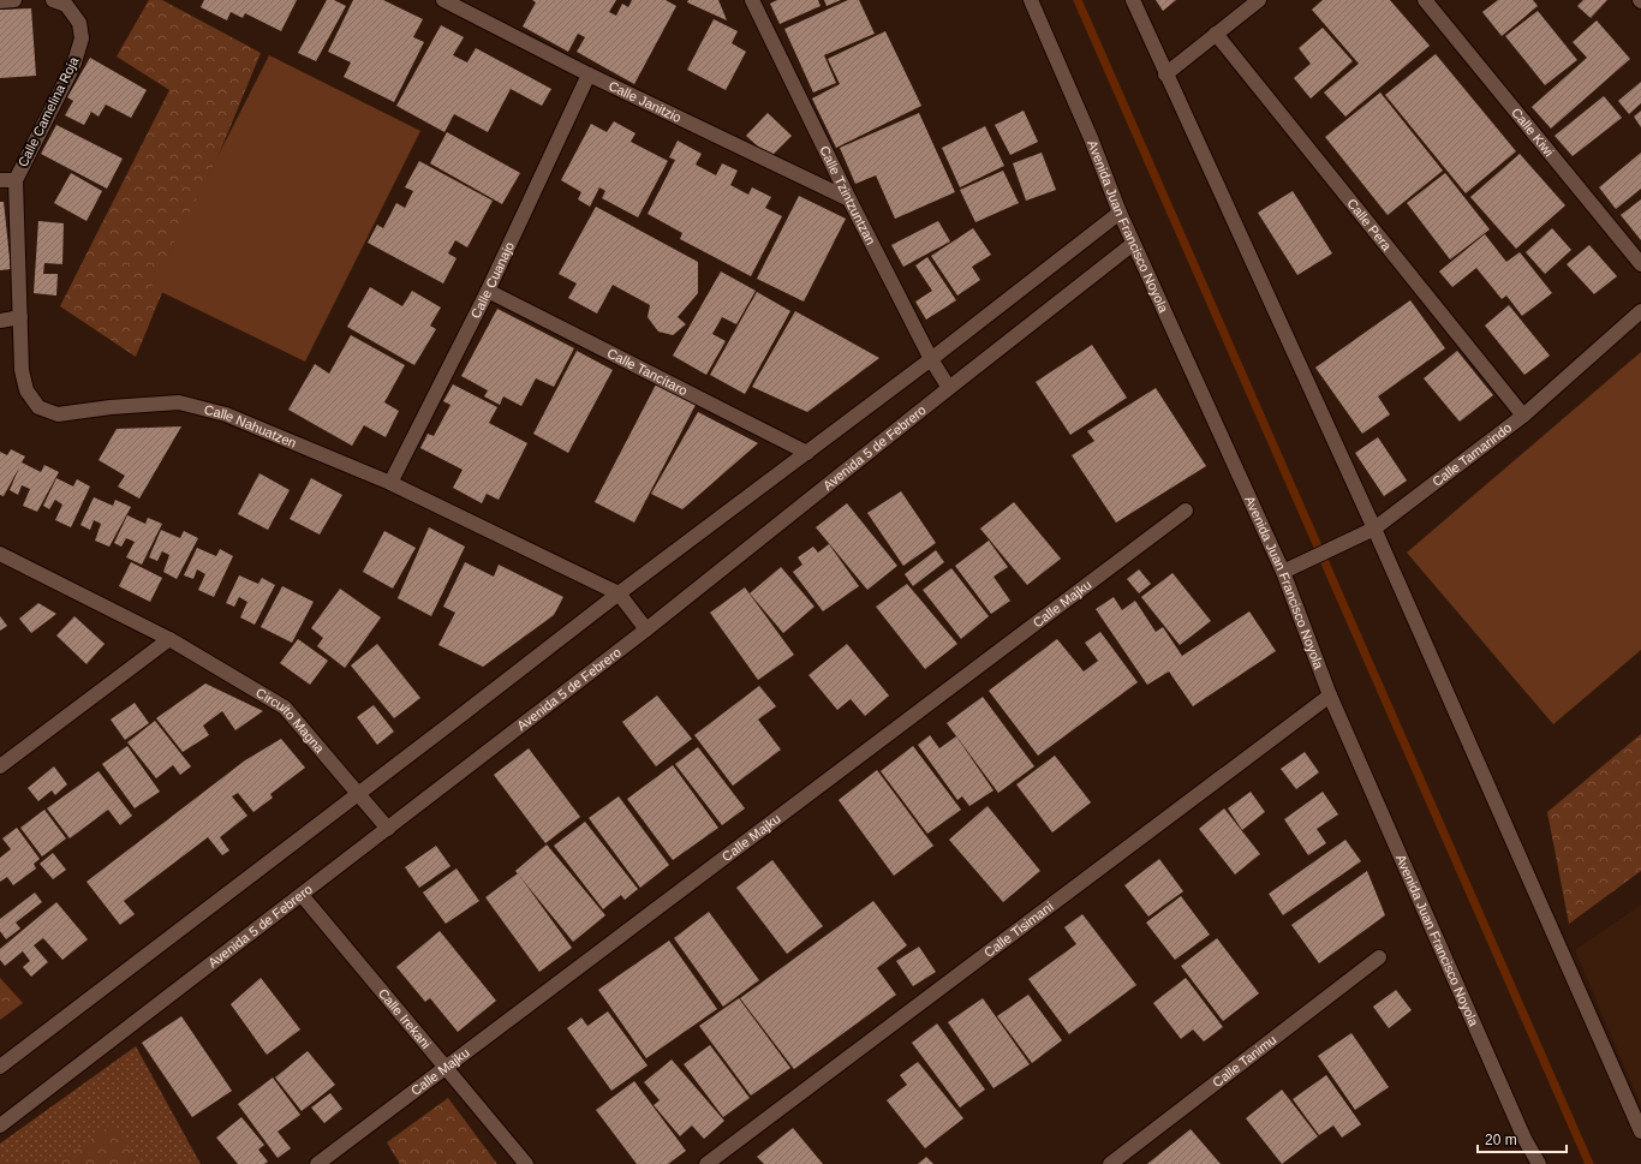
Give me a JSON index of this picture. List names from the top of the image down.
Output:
{
  "streets": {
    "street": [
      "Calle Janitzio",
      "Calle Camelina Roja",
      "Calle Kiwi",
      "Calle Tzintzuntzan",
      "Calle Pera",
      "Avenida Juan Francisco Noyola",
      "Calle Cuanajo",
      "Calle Tancítaro",
      "Calle Nahuatzen",
      "Avenida 5 de Febrero",
      "Calle Tamarindo",
      "Calle Majku",
      "Circuito Magna",
      "Calle Tisimani",
      "Calle Irekani",
      "Calle Tanimu"
    ]
  },
  "crossings": [
    ["Calle Janitzio", "Calle Tzintzuntzan"],
    ["Calle Janitzio", "Calle Cuanajo"],
    ["Calle Camelina Roja", "Calle Nahuatzen"],
    ["Calle Tzintzuntzan", "Avenida 5 de Febrero"],
    ["Calle Pera", "Calle Tamarindo"],
    ["Avenida Juan Francisco Noyola", "Avenida 5 de Febrero"],
    ["Avenida Juan Francisco Noyola", "Calle Tamarindo"],
    ["Avenida Juan Francisco Noyola", "Calle Tisimani"],
    ["Calle Cuanajo", "Calle Tancítaro"],
    ["Calle Cuanajo", "Calle Nahuatzen"],
    ["Calle Nahuatzen", "Avenida 5 de Febrero"],
    ["Avenida 5 de Febrero", "Circuito Magna"],
    ["Avenida 5 de Febrero", "Calle Irekani"],
    ["Calle Majku", "Calle Irekani"]
  ],
  "scale_bar": "20 m"
}
